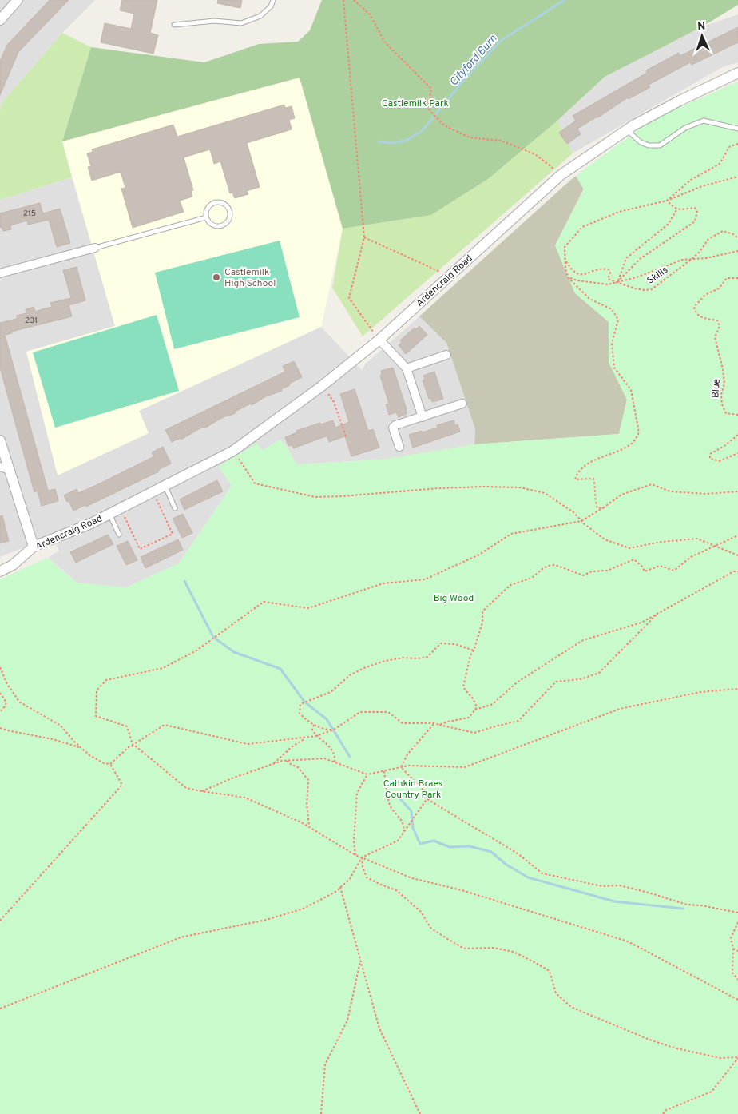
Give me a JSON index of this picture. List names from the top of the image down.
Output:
{
  "streets": {
    "street": ["Ardencraig Road"],
    "path": ["Skills", "Blue"]
  },
  "water": ["Cityford Burn"],
  "parks": ["Castlemilk Park", "Big Wood", "Cathkin Braes Country Park"],
  "places": ["Castlemilk High School"],
  "house_numbers": ["215", "231"],
  "north": "top"
}
